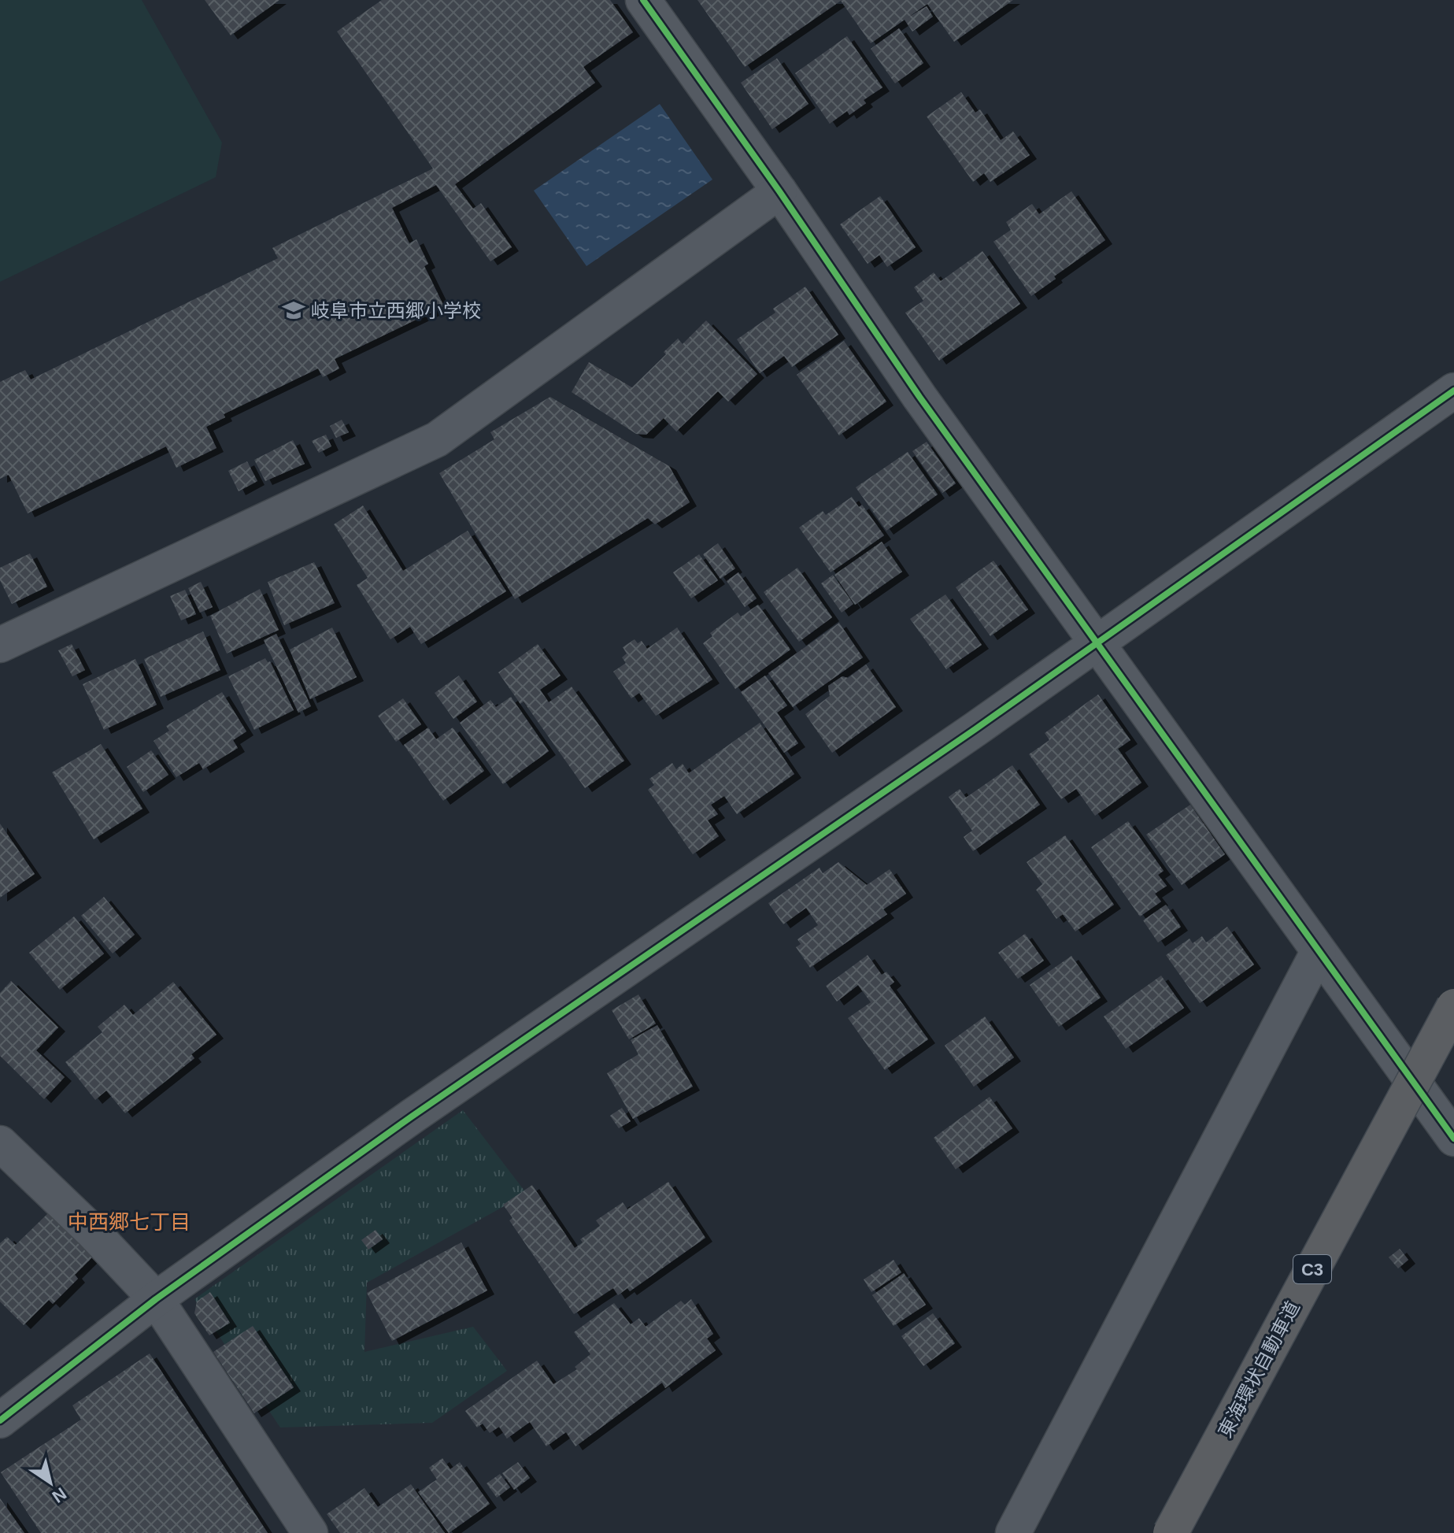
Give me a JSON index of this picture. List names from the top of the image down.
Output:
{
  "streets": {
    "highway": ["C3", "東海環状自動車道"]
  },
  "districts": ["中西郷七丁目"],
  "places": {
    "school or university": ["岐阜市立西郷小学校"]
  },
  "north": "bottom right"
}
